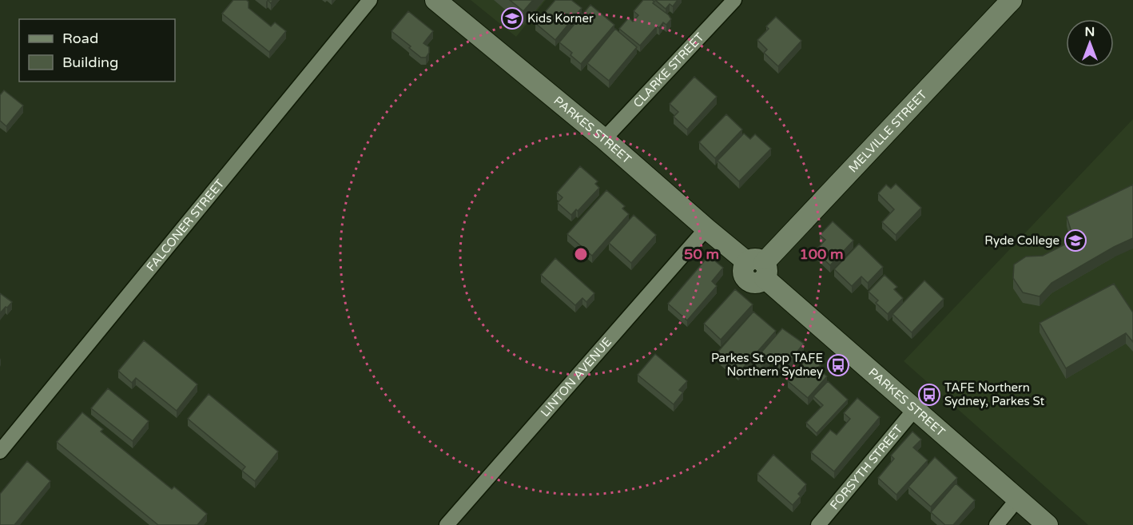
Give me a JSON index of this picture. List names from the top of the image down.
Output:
{
  "streets": {
    "street": [
      "CLARKE STREET",
      "PARKES STREET",
      "MELVILLE STREET",
      "FALCONER STREET",
      "LINTON AVENUE",
      "FORSYTH STREET"
    ]
  },
  "crossings": [
    ["CLARKE STREET", "PARKES STREET"],
    ["PARKES STREET", "MELVILLE STREET"],
    ["PARKES STREET", "LINTON AVENUE"],
    ["PARKES STREET", "FORSYTH STREET"]
  ],
  "places": {
    "school or university": ["Kids Korner", "Ryde College"],
    "bus stop": ["Parkes St opp TAFE Northern Sydney", "TAFE Northern Sydney, Parkes St"]
  },
  "legend": ["Road", "Building"],
  "north": "top",
  "rings": ["50 m", "100 m"]
}
